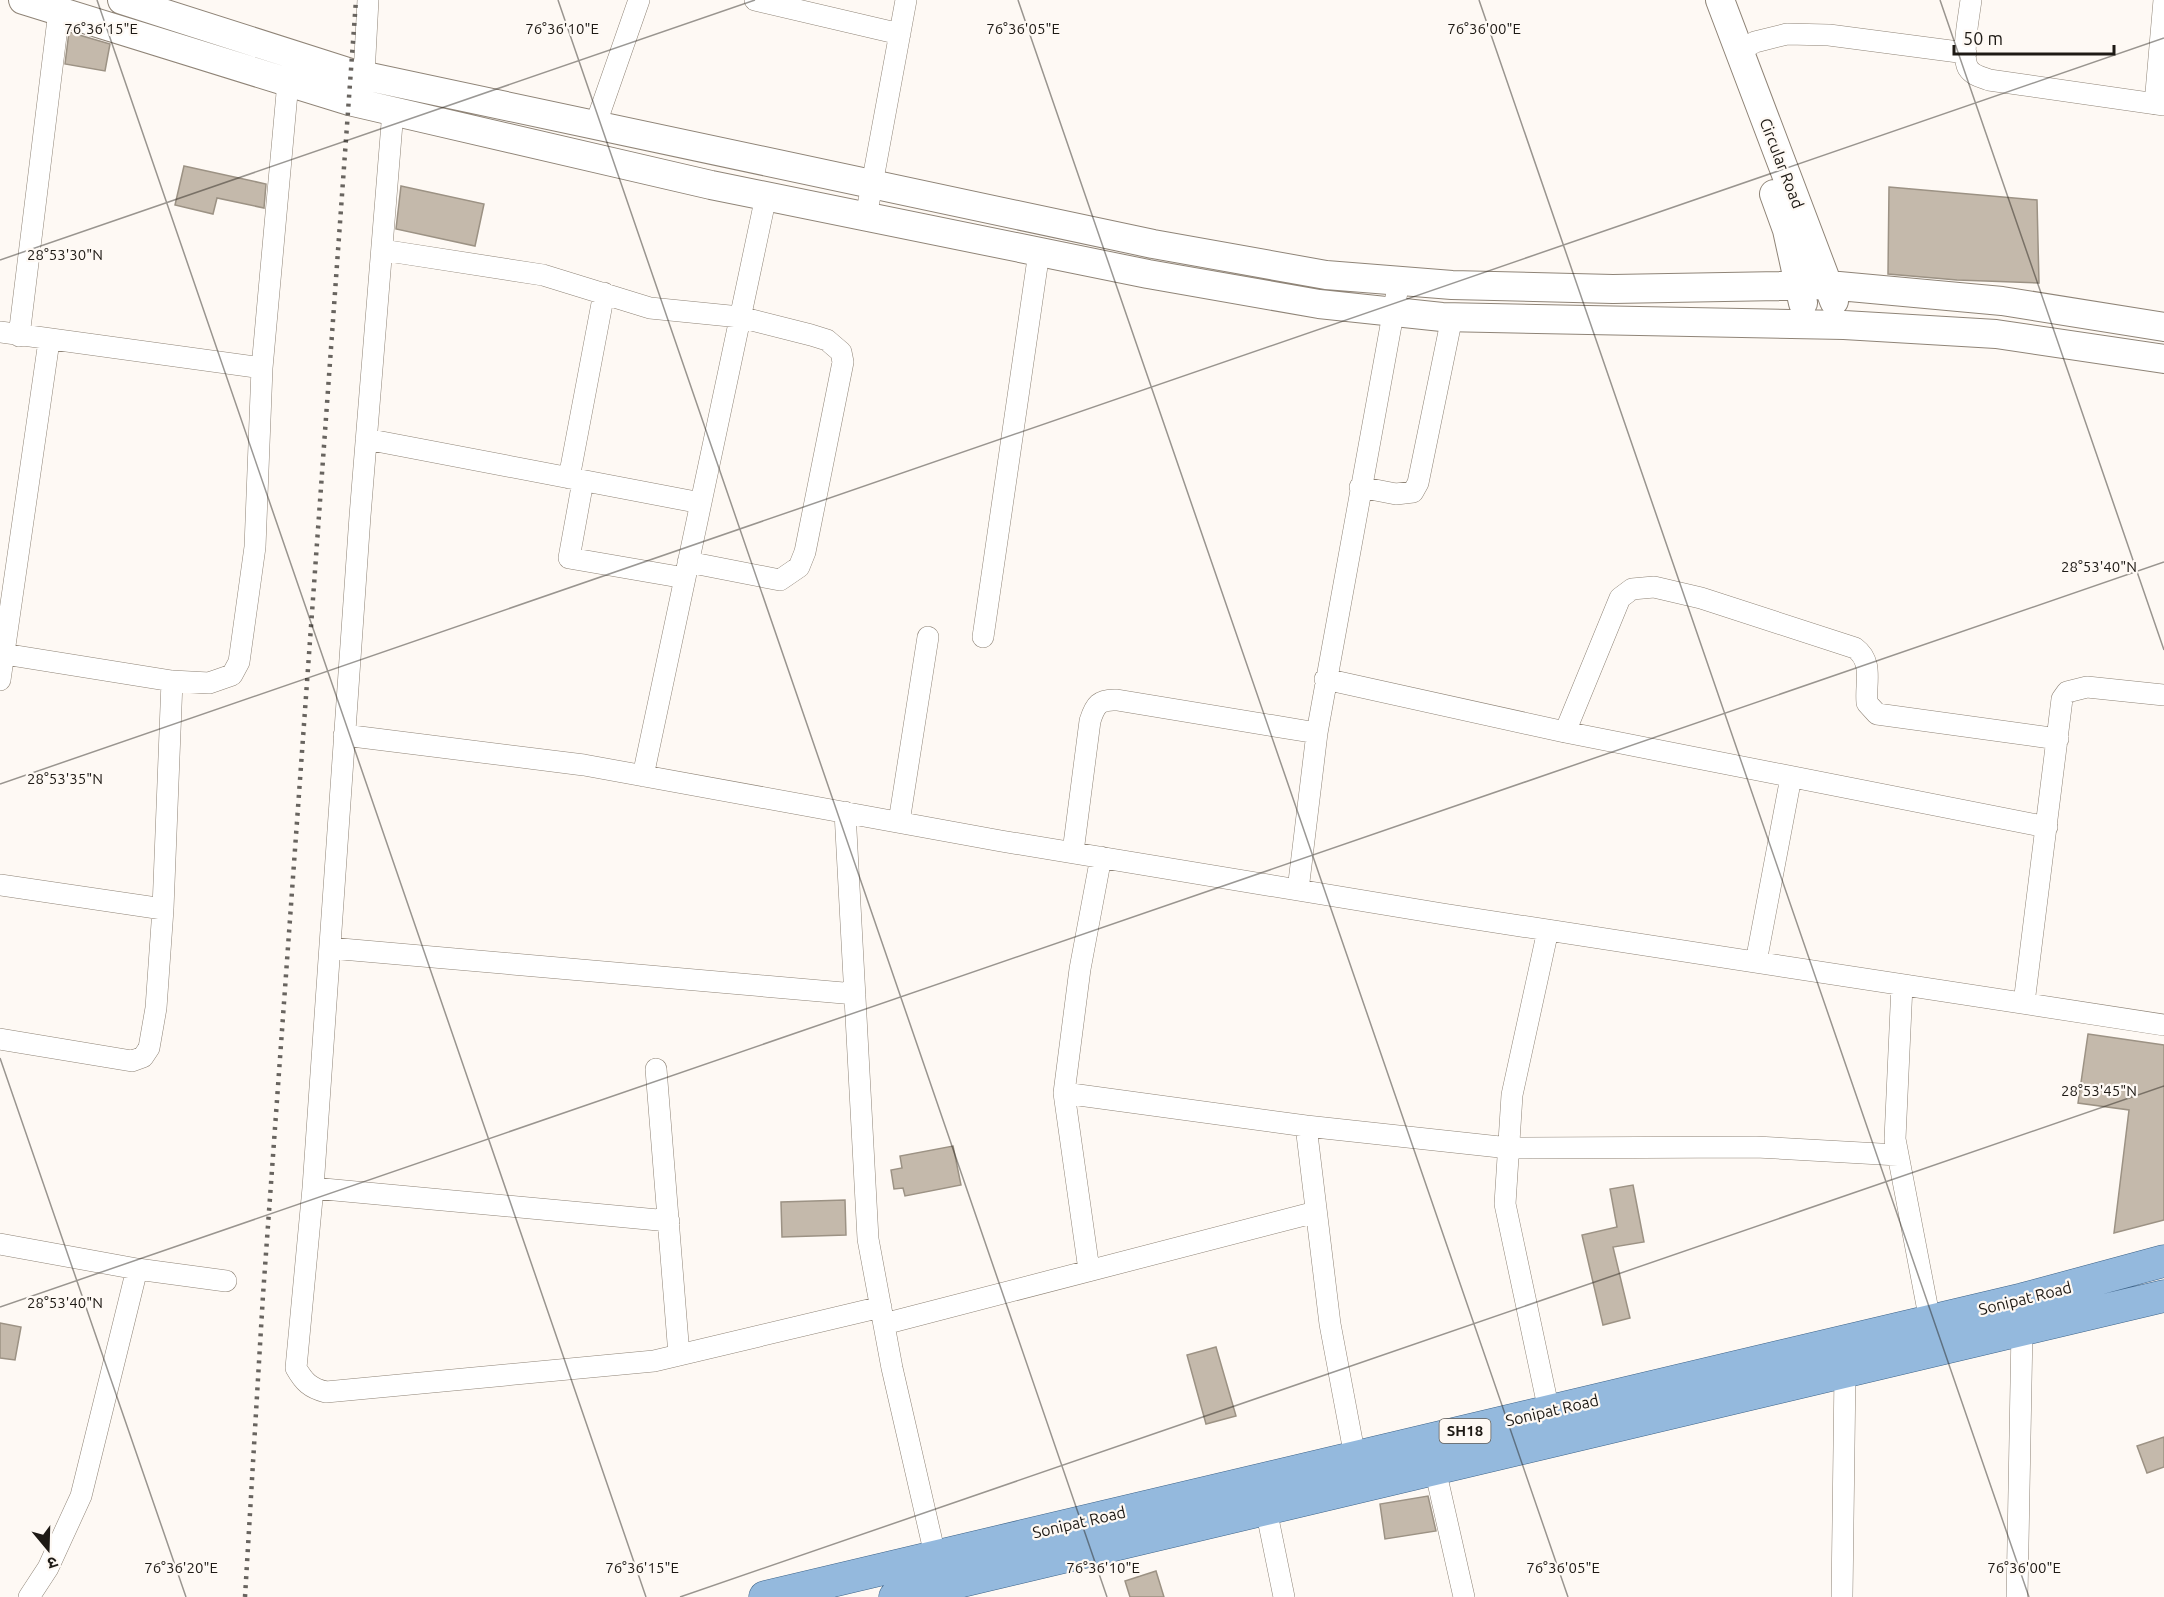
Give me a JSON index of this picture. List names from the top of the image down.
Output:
{
  "streets": {
    "main road": ["Circular Road", "Sonipat Road", "SH18"]
  },
  "scale_bar": "50 m",
  "north": "bottom",
  "coordinates": [
    "76°36'15\"E",
    "76°36'10\"E",
    "76°36'05\"E",
    "76°36'00\"E",
    "28°53'30\"N",
    "28°53'40\"N",
    "28°53'35\"N",
    "28°53'45\"N",
    "76°36'20\"E"
  ]
}
